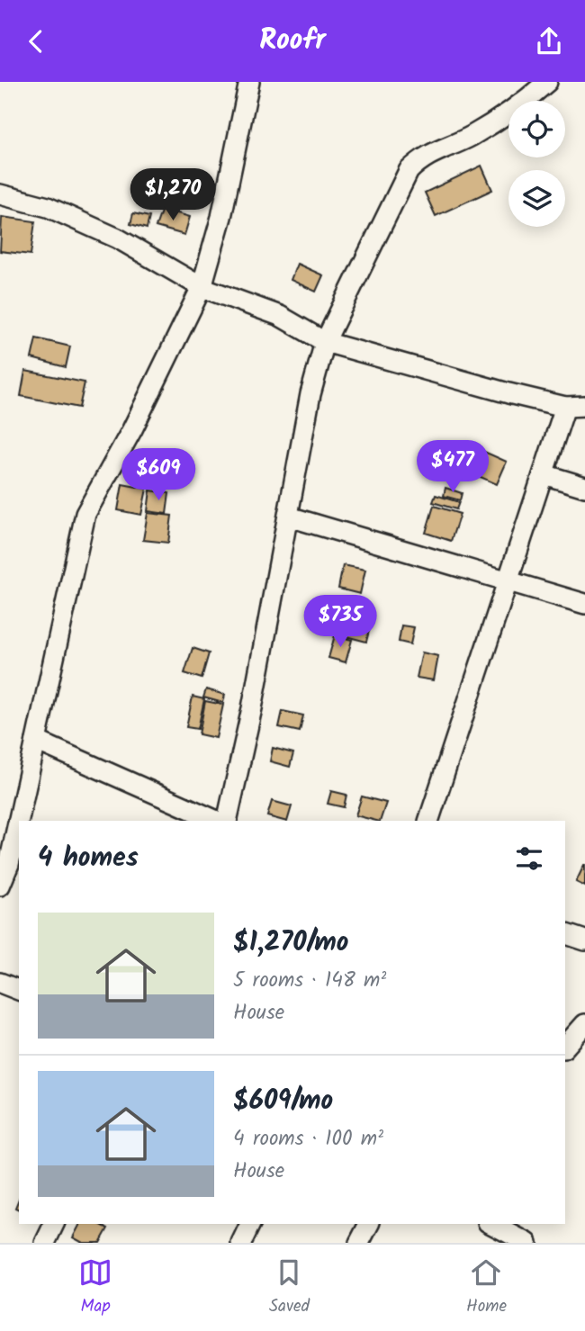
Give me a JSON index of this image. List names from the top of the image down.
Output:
{
  "page": {
    "header": "Roofr",
    "price": [
      "$1,270",
      "$477",
      "$609",
      "$735"
    ],
    "heading": "4 homes",
    "list": [
      {
        "name": "$1,270/mo",
        "note": "5 rooms · 148 m² · House"
      },
      {
        "name": "$609/mo",
        "note": "4 rooms · 100 m² · House"
      }
    ],
    "tabs": ["Map", "Saved", "Home"]
  }
}
